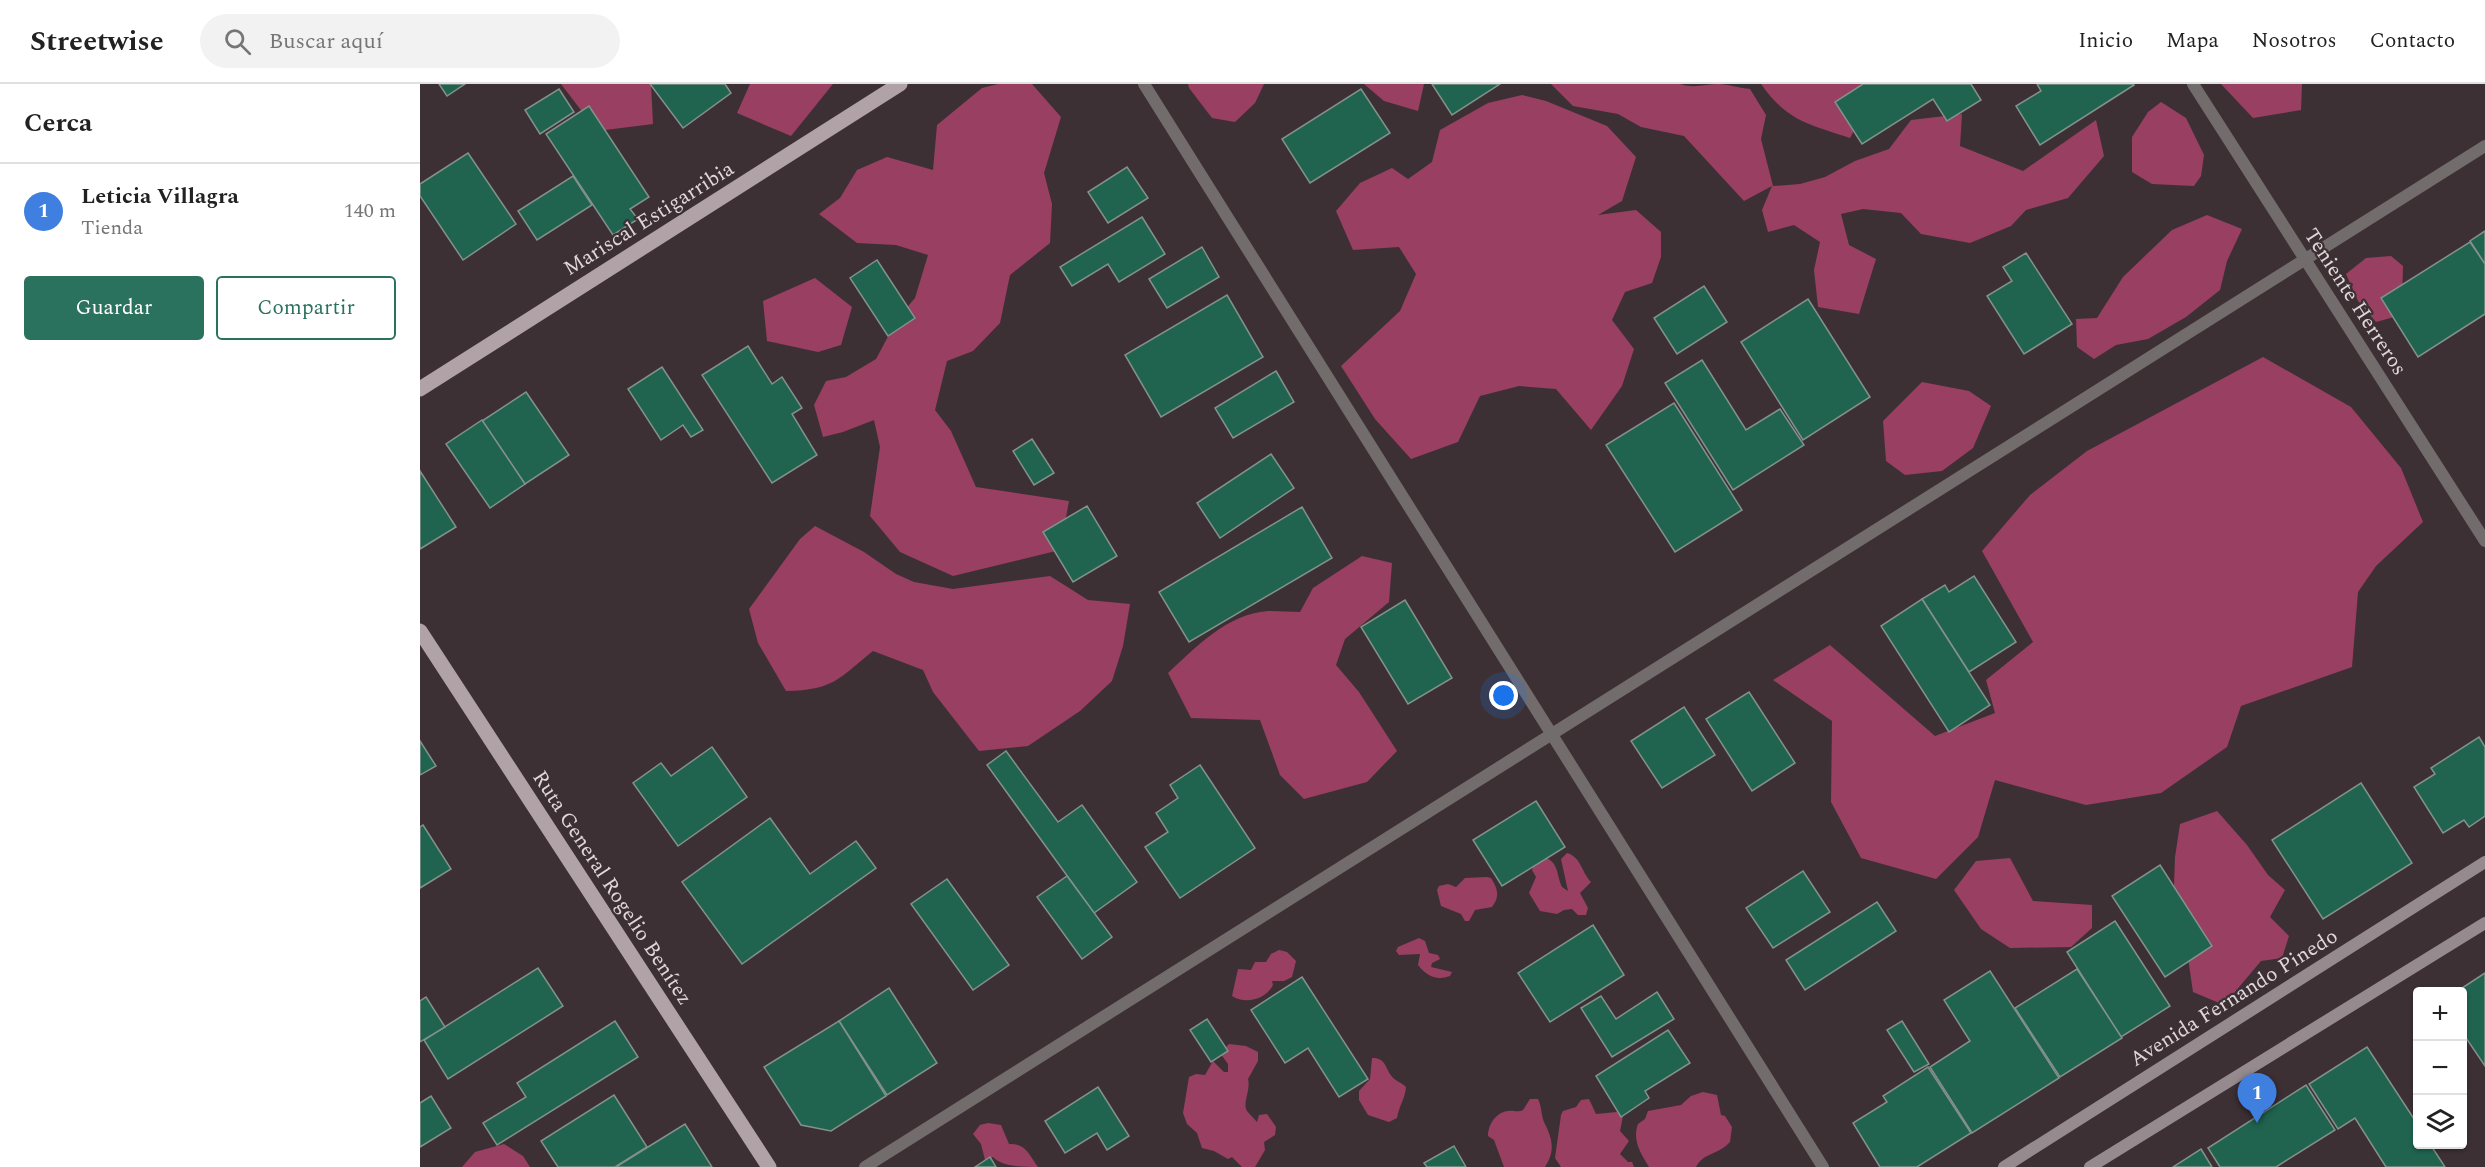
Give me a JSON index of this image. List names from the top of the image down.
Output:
{
  "streets": {
    "main road": ["Mariscal Estigarribia", "Ruta General Rogelio Benítez"],
    "street": ["Teniente Herreros", "Avenida Fernando Pinedo"]
  },
  "page": {
    "header": "Streetwise",
    "search": "Buscar aquí",
    "nav": [
      "Inicio",
      "Mapa",
      "Nosotros",
      "Contacto"
    ],
    "heading": "Cerca",
    "list": [
      {
        "mark": "1",
        "name": "Leticia Villagra",
        "note": "Tienda",
        "value": "140 m"
      }
    ],
    "buttons": ["Guardar", "Compartir"],
    "map_buttons": ["+", "−"],
    "pins": "1"
  }
}
